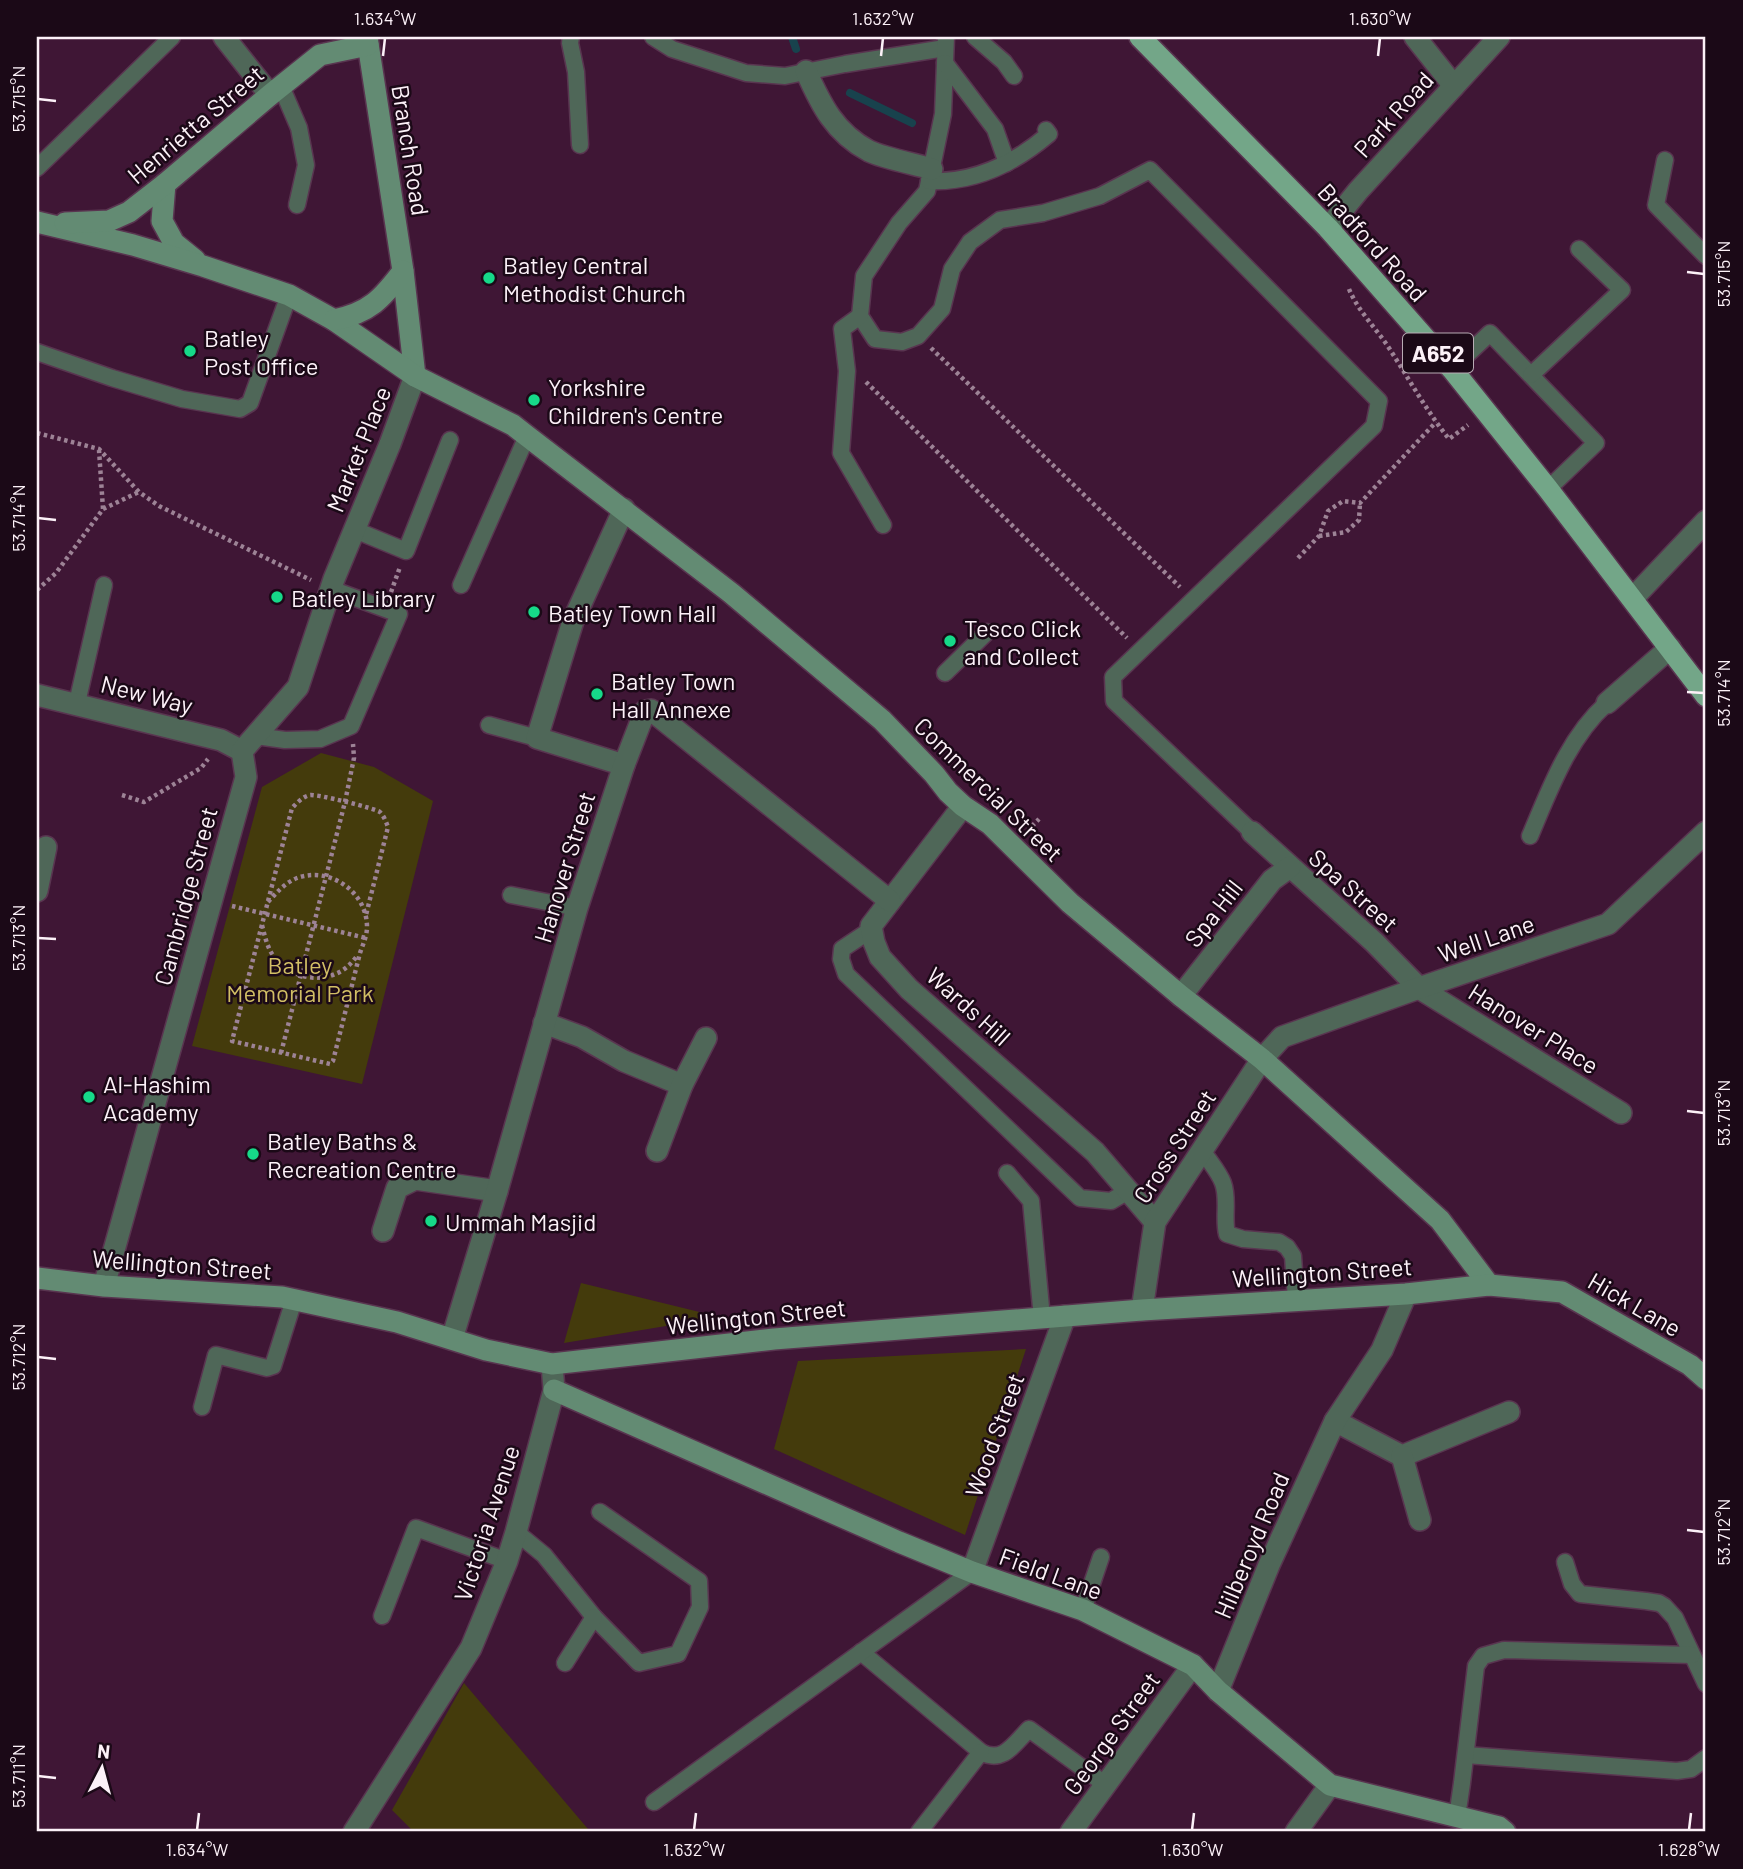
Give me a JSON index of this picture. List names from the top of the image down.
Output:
{
  "streets": {
    "main road": ["Bradford Road", "A652"],
    "street": [
      "Park Road",
      "Henrietta Street",
      "Branch Road",
      "Market Place",
      "New Way",
      "Commercial Street",
      "Hanover Street",
      "Spa Street",
      "Cambridge Street",
      "Spa Hill",
      "Well Lane",
      "Wards Hill",
      "Hanover Place",
      "Cross Street",
      "Wellington Street",
      "Hick Lane",
      "Wood Street",
      "Victoria Avenue",
      "Hilberoyd Road",
      "Field Lane",
      "George Street"
    ]
  },
  "crossings": [
    ["Park Road", "Bradford Road"],
    ["Henrietta Street", "Branch Road"],
    ["Henrietta Street", "Commercial Street"],
    ["Branch Road", "Market Place"],
    ["Branch Road", "Commercial Street"],
    ["Market Place", "Commercial Street"],
    ["New Way", "Cambridge Street"],
    ["Commercial Street", "Spa Hill"],
    ["Commercial Street", "Well Lane"],
    ["Commercial Street", "Cross Street"],
    ["Commercial Street", "Wellington Street"],
    ["Commercial Street", "Hick Lane"],
    ["Hanover Street", "Wellington Street"],
    ["Spa Street", "Spa Hill"],
    ["Spa Street", "Well Lane"],
    ["Spa Street", "Hanover Place"],
    ["Cambridge Street", "Wellington Street"],
    ["Well Lane", "Hanover Place"],
    ["Well Lane", "Cross Street"],
    ["Wards Hill", "Cross Street"],
    ["Cross Street", "Wellington Street"],
    ["Wellington Street", "Hick Lane"],
    ["Wellington Street", "Wood Street"],
    ["Wellington Street", "Victoria Avenue"],
    ["Wellington Street", "Hilberoyd Road"],
    ["Wood Street", "Field Lane"],
    ["Victoria Avenue", "Field Lane"],
    ["Hilberoyd Road", "Field Lane"],
    ["Field Lane", "George Street"]
  ],
  "parks": ["Batley Memorial Park"],
  "places": [
    "Batley Central Methodist Church",
    "Batley Post Office",
    "Yorkshire Children's Centre",
    "Batley Library",
    "Batley Town Hall",
    "Tesco Click and Collect",
    "Batley Town Hall Annexe",
    "Al-Hashim Academy",
    "Batley Baths & Recreation Centre",
    "Ummah Masjid"
  ],
  "north": "top",
  "coordinates": [
    "1.634°W",
    "1.632°W",
    "1.630°W",
    "53.715°N",
    "53.714°N",
    "53.713°N",
    "53.712°N",
    "53.711°N",
    "1.628°W"
  ]
}
